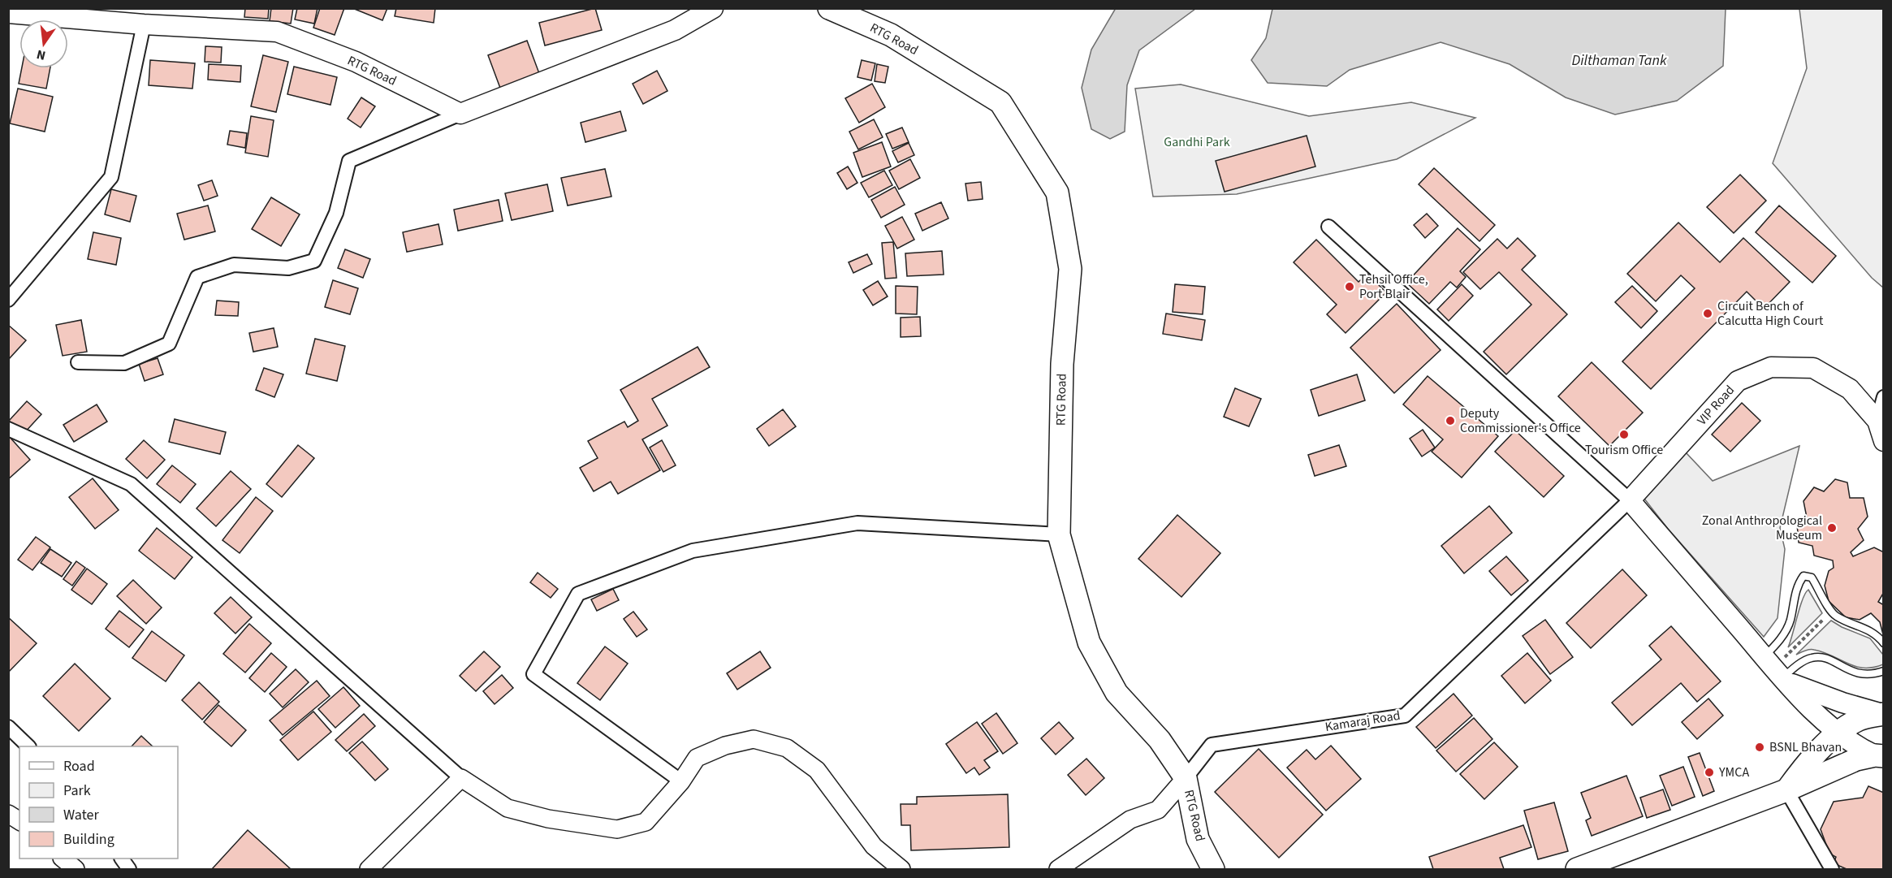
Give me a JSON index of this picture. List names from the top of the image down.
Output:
{
  "streets": {
    "main road": ["RTG Road", "VIP Road"],
    "street": ["Kamaraj Road"]
  },
  "crossings": [
    ["RTG Road", "Kamaraj Road"],
    ["VIP Road", "Kamaraj Road"]
  ],
  "water": ["Dilthaman Tank"],
  "parks": ["Gandhi Park"],
  "places": [
    "Tehsil Office, Port Blair",
    "Circuit Bench of Calcutta High Court",
    "Deputy Commissioner's Office",
    "Tourism Office",
    "Zonal Anthropological Museum",
    "BSNL Bhavan",
    "YMCA"
  ],
  "legend": [
    "Road",
    "Park",
    "Water",
    "Building"
  ],
  "north": "bottom"
}
